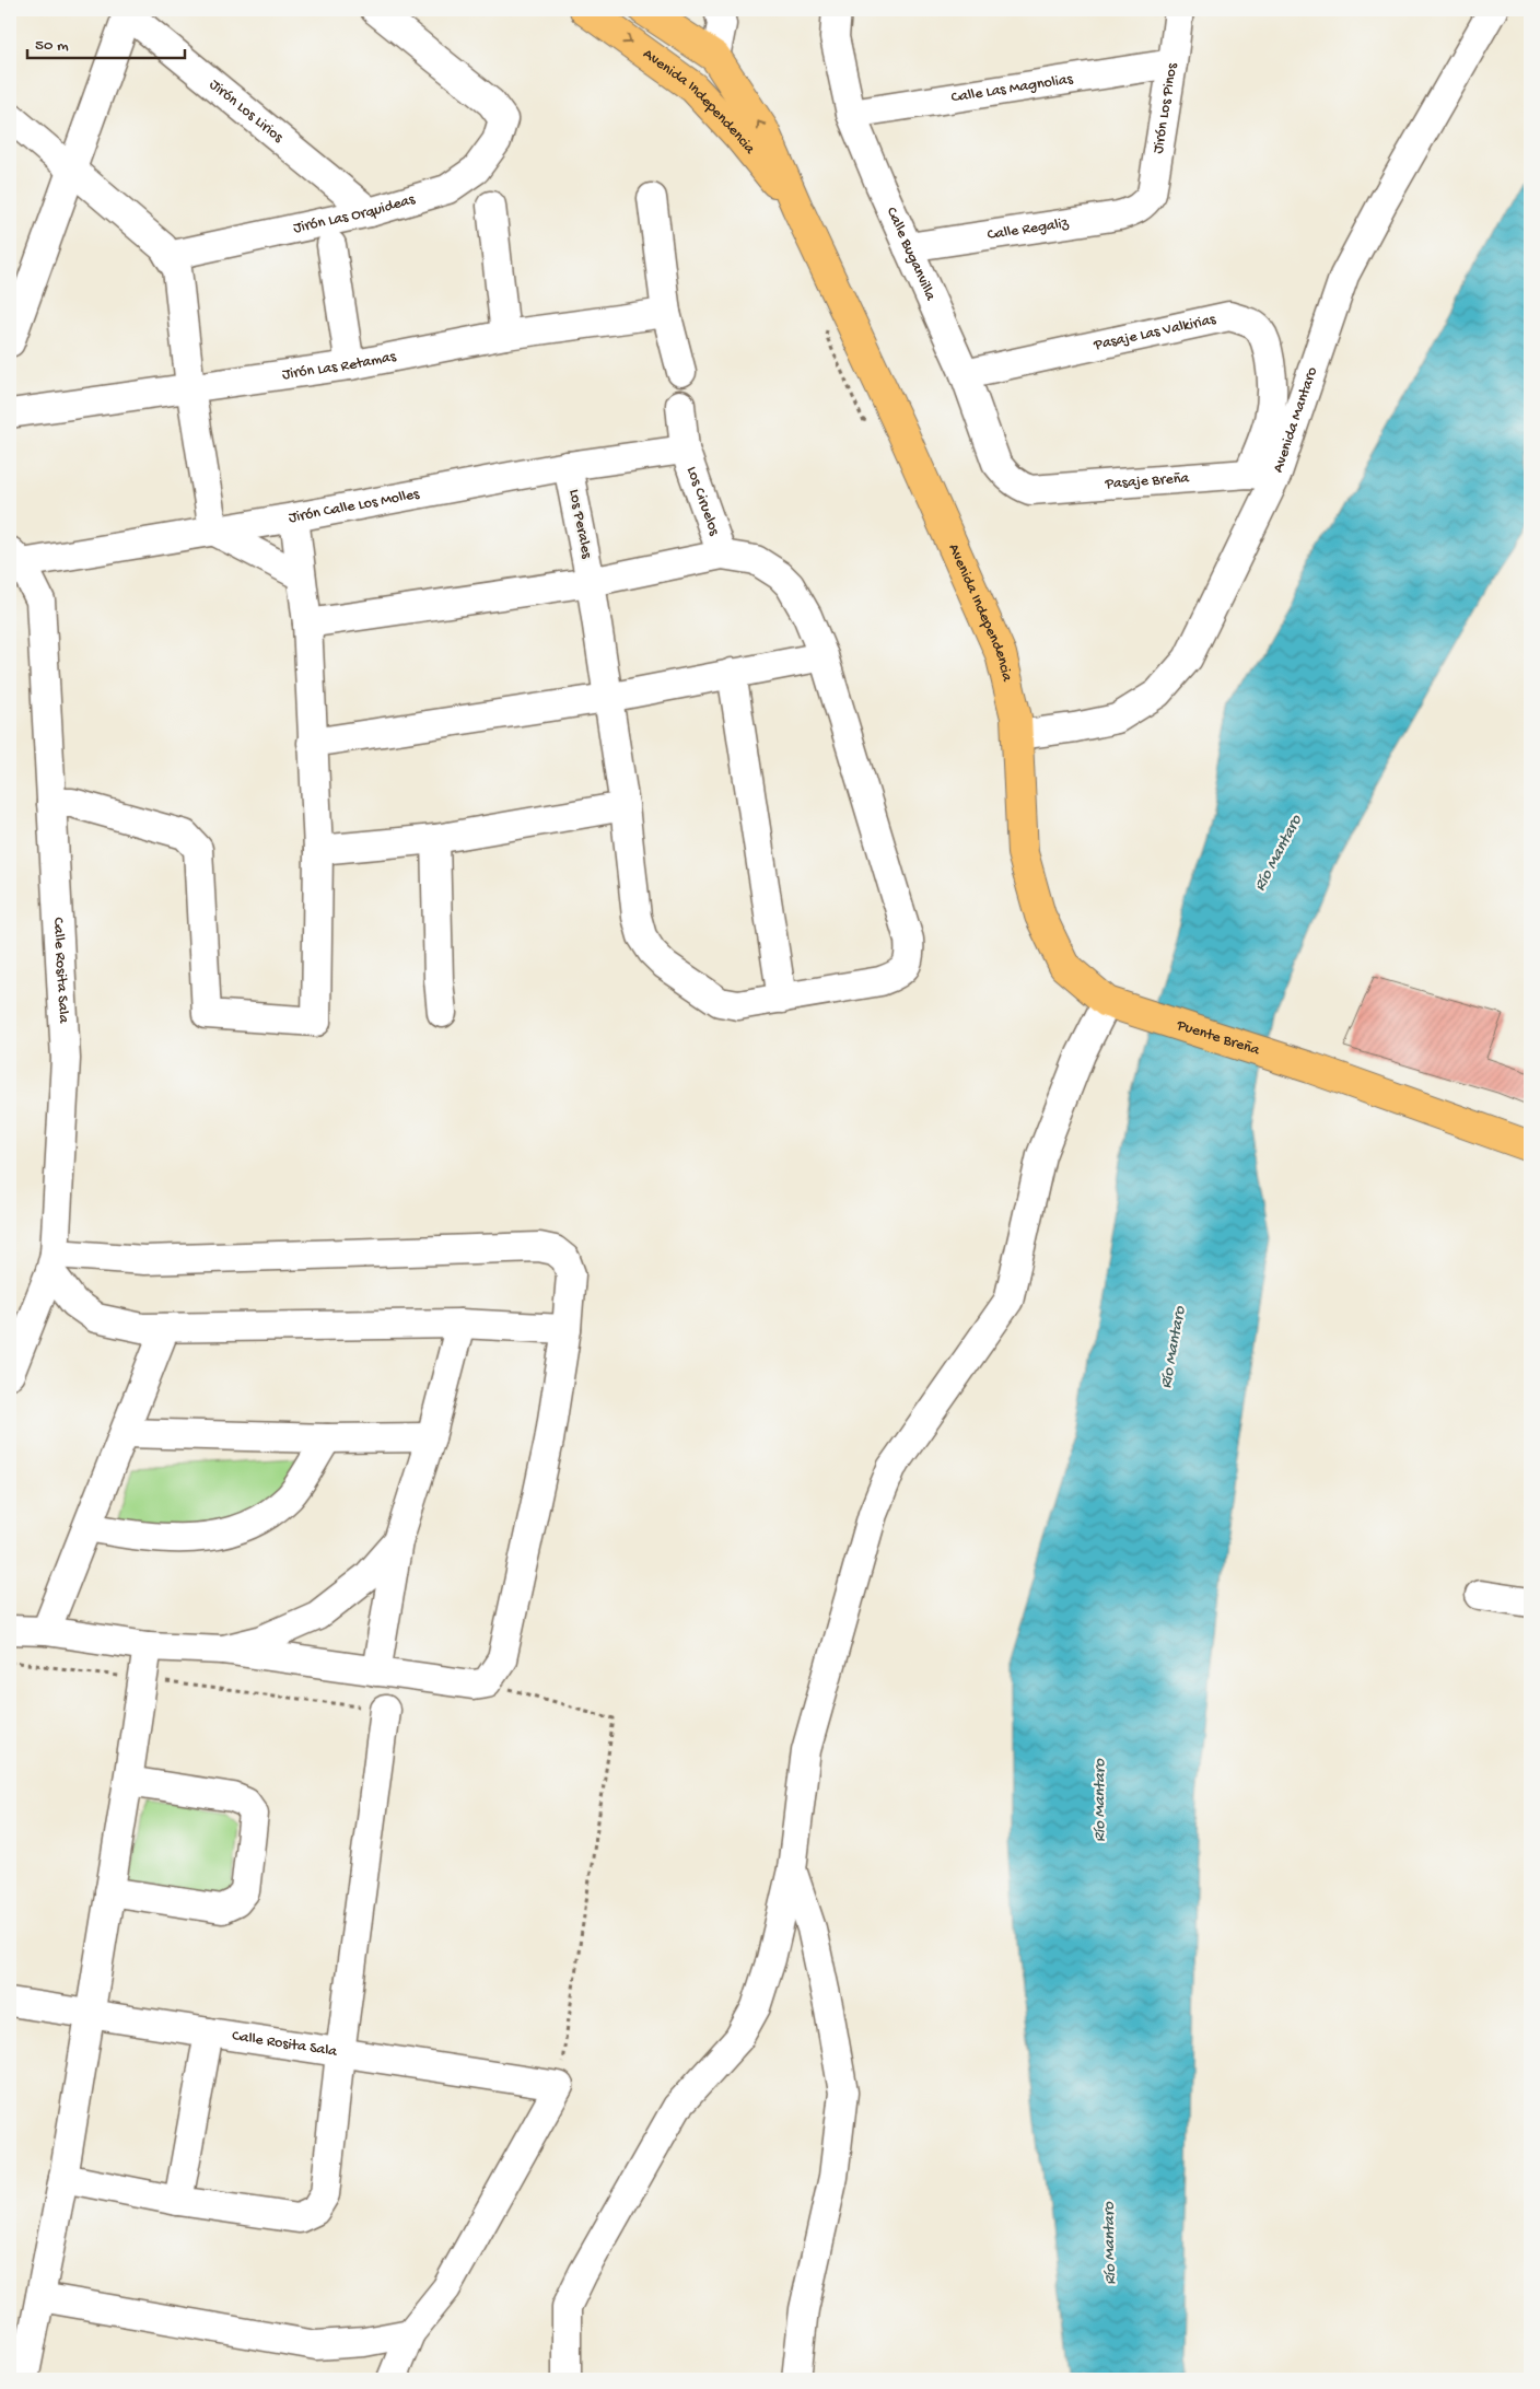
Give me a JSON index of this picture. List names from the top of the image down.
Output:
{
  "streets": {
    "main road": ["Avenida Independencia", "Puente Breña"],
    "street": [
      "Calle Las Magnolias",
      "Jirón Los Pinos",
      "Jirón Los Lirios",
      "Jirón Las Orquideas",
      "Calle Regaliz",
      "Calle Buganvilla",
      "Pasaje Las Valkirias",
      "Jirón Las Retamas",
      "Avenida Mantaro",
      "Pasaje Breña",
      "Los Ciruelos",
      "Jirón Calle Los Molles",
      "Los Perales",
      "Calle Rosita Sala"
    ]
  },
  "crossings": [
    ["Calle Las Magnolias", "Jirón Los Pinos"],
    ["Calle Las Magnolias", "Calle Buganvilla"],
    ["Avenida Independencia", "Avenida Mantaro"],
    ["Avenida Independencia", "Puente Breña"],
    ["Jirón Los Pinos", "Calle Regaliz"],
    ["Jirón Los Lirios", "Jirón Las Orquideas"],
    ["Calle Regaliz", "Calle Buganvilla"],
    ["Calle Buganvilla", "Pasaje Las Valkirias"],
    ["Calle Buganvilla", "Pasaje Breña"],
    ["Pasaje Las Valkirias", "Pasaje Breña"],
    ["Avenida Mantaro", "Pasaje Breña"],
    ["Los Ciruelos", "Jirón Calle Los Molles"],
    ["Jirón Calle Los Molles", "Los Perales"],
    ["Jirón Calle Los Molles", "Calle Rosita Sala"]
  ],
  "water": ["Río Mantaro"],
  "scale_bar": "50 m"
}
